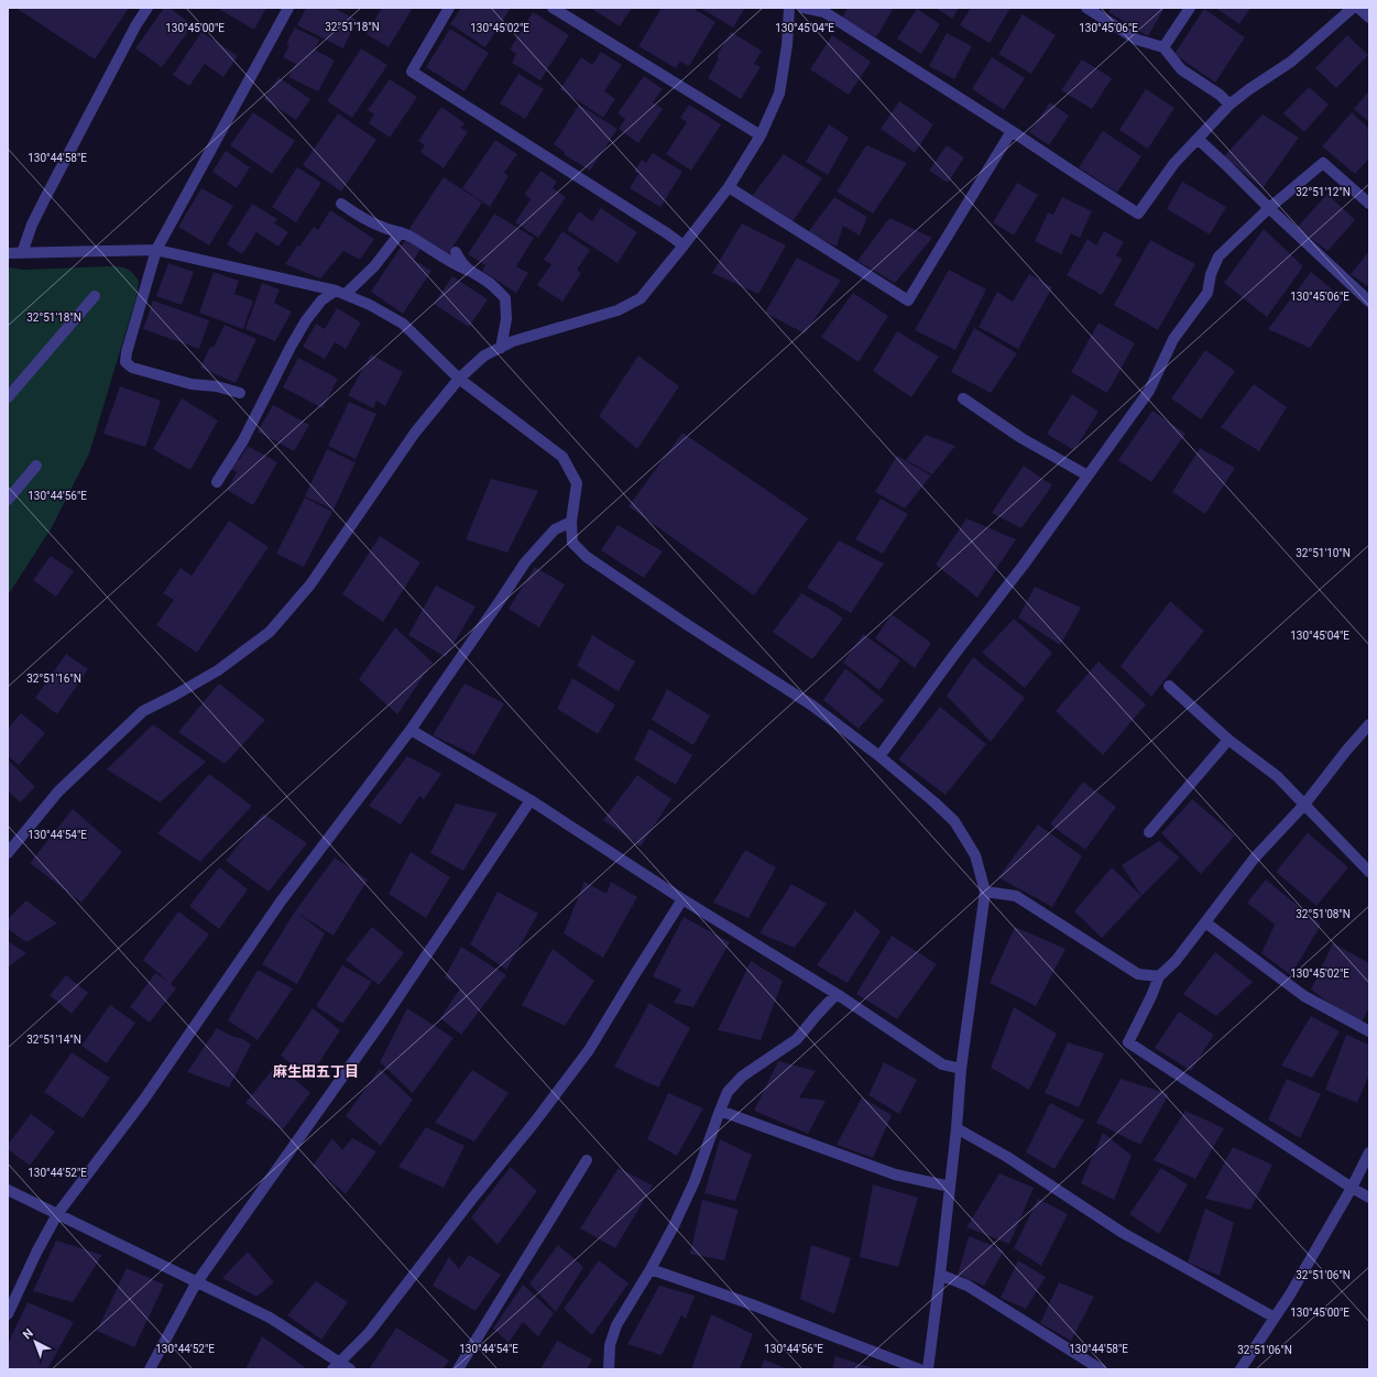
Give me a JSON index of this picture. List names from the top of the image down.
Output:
{
  "districts": ["麻生田五丁目"],
  "north": "top left",
  "coordinates": [
    "32°51'18\"N",
    "130°45'00\"E",
    "130°45'02\"E",
    "130°45'04\"E",
    "130°45'06\"E",
    "130°44'58\"E",
    "32°51'12\"N",
    "130°44'56\"E",
    "32°51'10\"N",
    "32°51'16\"N",
    "130°44'54\"E",
    "32°51'08\"N",
    "32°51'14\"N",
    "130°44'52\"E",
    "32°51'06\"N"
  ]
}
